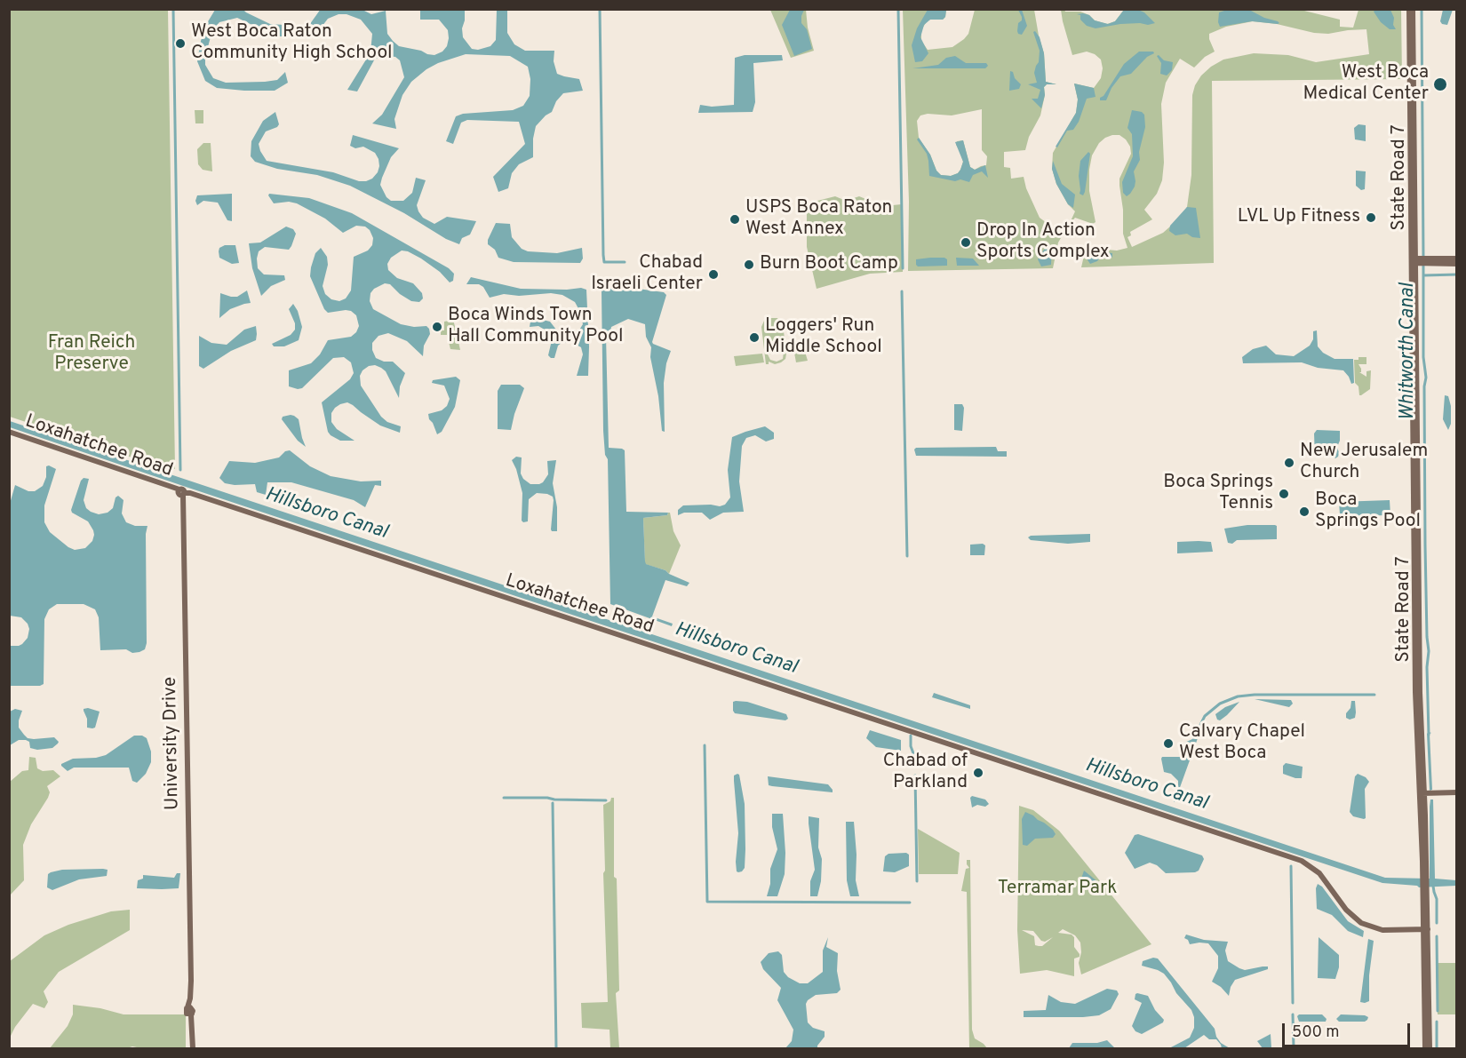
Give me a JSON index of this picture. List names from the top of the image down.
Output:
{
  "streets": {
    "main road": ["State Road 7", "Loxahatchee Road", "University Drive"]
  },
  "crossings": [
    ["State Road 7", "Loxahatchee Road"],
    ["Loxahatchee Road", "University Drive"]
  ],
  "water": ["Whitworth Canal", "Hillsboro Canal"],
  "parks": ["Fran Reich Preserve", "Terramar Park"],
  "places": [
    "West Boca Raton Community High School",
    "West Boca Medical Center",
    "LVL Up Fitness",
    "USPS Boca Raton West Annex",
    "Drop In Action Sports Complex",
    "Burn Boot Camp",
    "Chabad Israeli Center",
    "Boca Winds Town Hall Community Pool",
    "Loggers' Run Middle School",
    "New Jerusalem Church",
    "Boca Springs Tennis",
    "Boca Springs Pool",
    "Calvary Chapel West Boca",
    "Chabad of Parkland"
  ],
  "scale_bar": "500 m"
}
